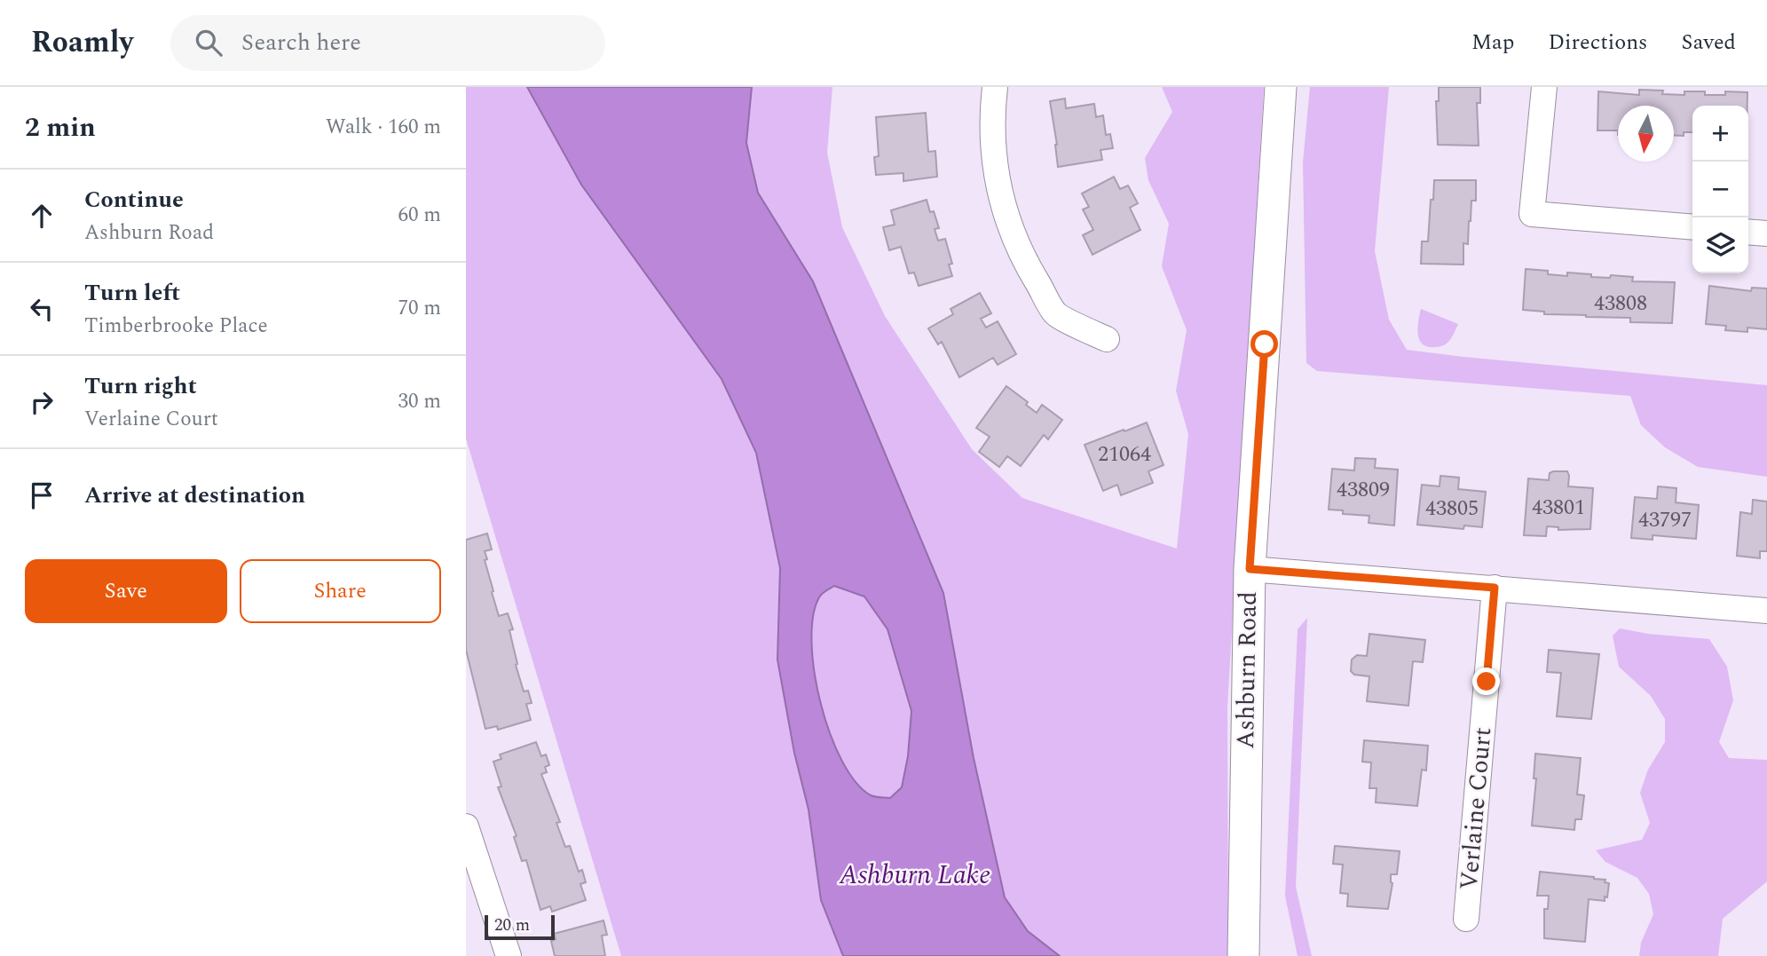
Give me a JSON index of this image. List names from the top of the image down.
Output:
{
  "streets": {
    "main road": ["Ashburn Road"],
    "street": ["Verlaine Court"]
  },
  "water": ["Ashburn Lake"],
  "house_numbers": [
    "43808",
    "21064",
    "43809",
    "43801",
    "43805",
    "43797"
  ],
  "scale_bar": "20 m",
  "north": "bottom",
  "page": {
    "header": "Roamly",
    "search": "Search here",
    "nav": ["Map", "Directions", "Saved"],
    "heading": ["2 min", "Walk · 160 m"],
    "map_buttons": ["+", "−"],
    "list": [
      ["Continue", "Ashburn Road", "60 m"],
      ["Turn left", "Timberbrooke Place", "70 m"],
      ["Turn right", "Verlaine Court", "30 m"],
      "Arrive at destination"
    ],
    "buttons": ["Save", "Share"],
    "scale": "20 m"
  }
}
